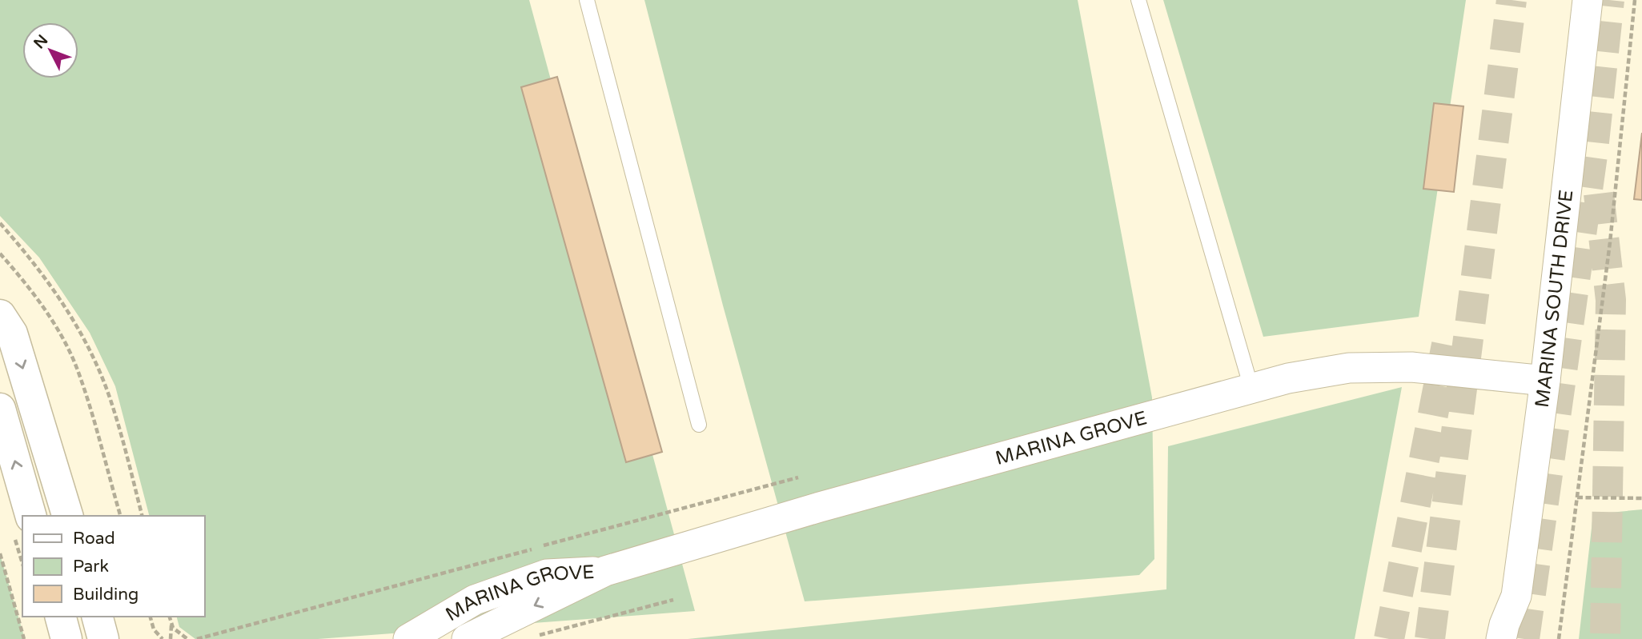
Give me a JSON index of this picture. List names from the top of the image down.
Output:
{
  "streets": {
    "street": ["MARINA SOUTH DRIVE", "MARINA GROVE"]
  },
  "crossings": [
    ["MARINA SOUTH DRIVE", "MARINA GROVE"]
  ],
  "legend": ["Road", "Park", "Building"],
  "north": "top left"
}
